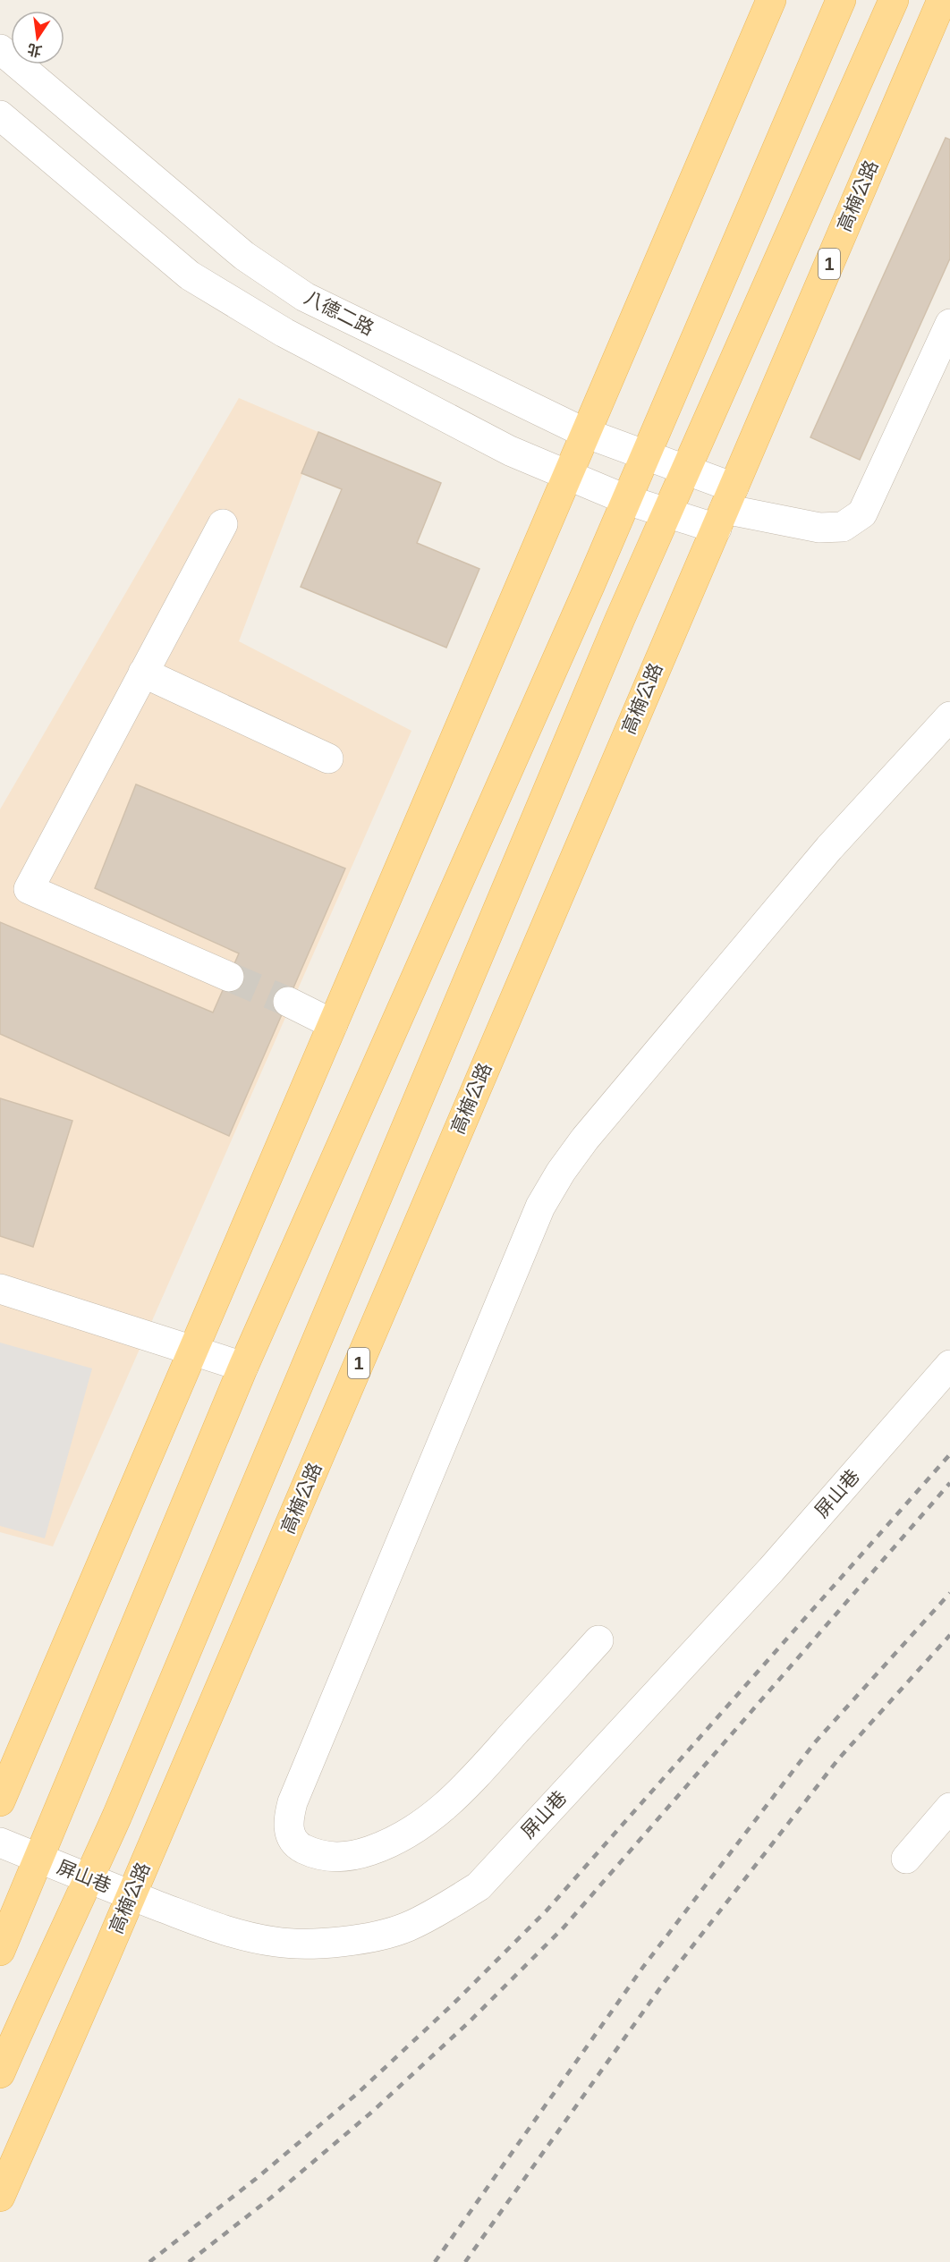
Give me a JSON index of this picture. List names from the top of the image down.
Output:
{
  "streets": {
    "main road": ["高楠公路", "1"],
    "street": ["八德二路", "屏山巷"]
  },
  "crossings": [
    ["高楠公路", "八德二路"],
    ["高楠公路", "屏山巷"]
  ],
  "north": "bottom"
}
